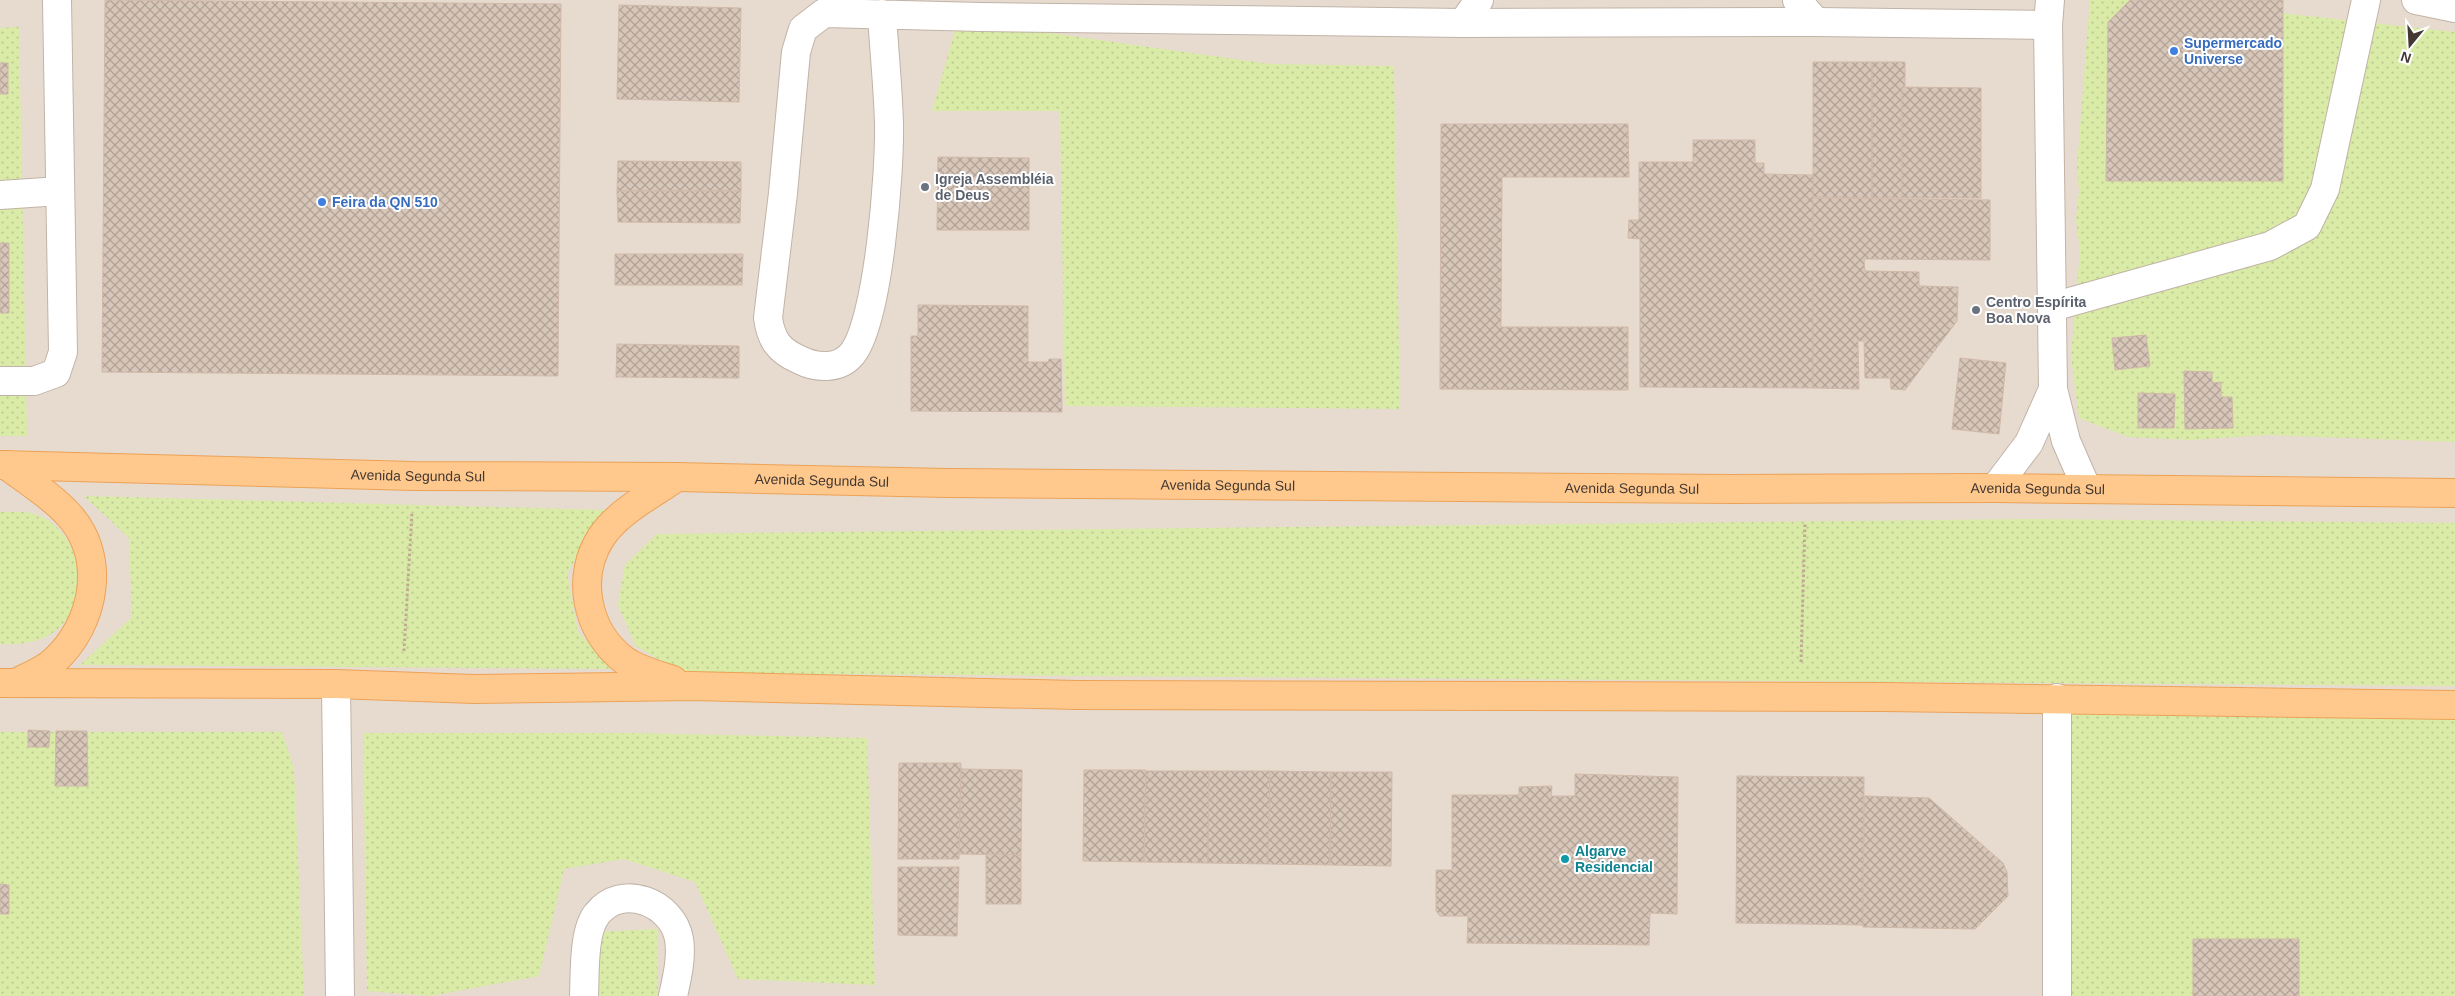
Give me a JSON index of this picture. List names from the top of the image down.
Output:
{
  "streets": {
    "main road": ["Avenida Segunda Sul"]
  },
  "places": [
    "Supermercado Universe",
    "Igreja Assembléia de Deus",
    "Feira da QN 510",
    "Centro Espírita Boa Nova",
    "Algarve Residencial"
  ],
  "north": "bottom"
}
